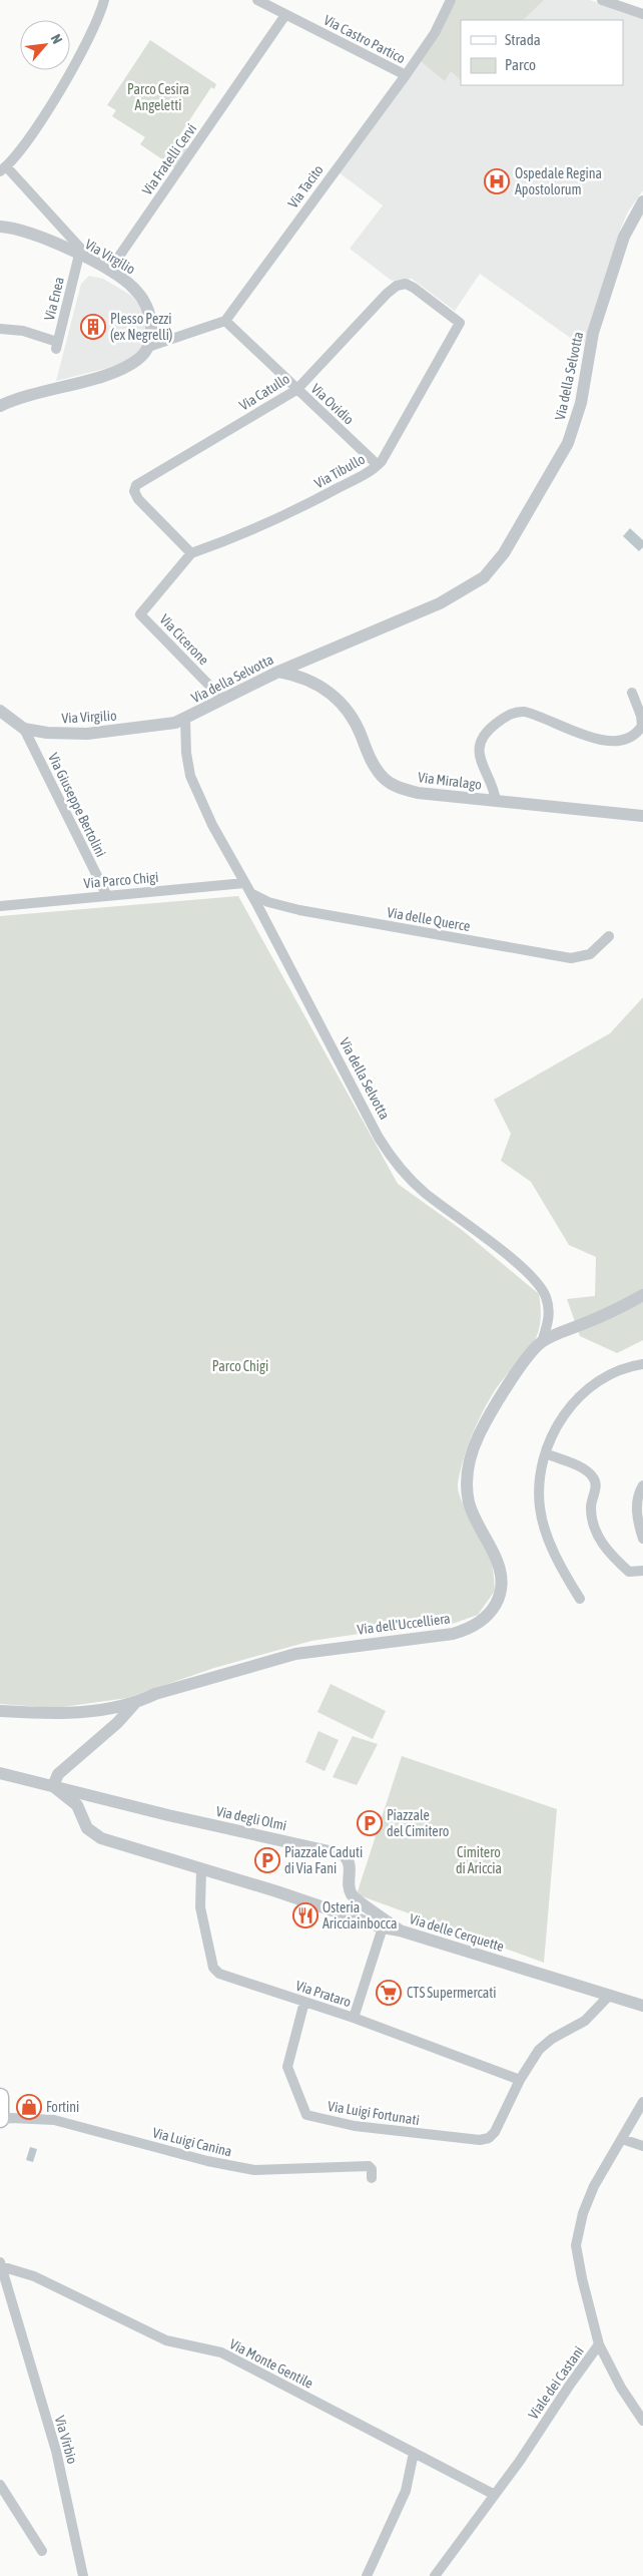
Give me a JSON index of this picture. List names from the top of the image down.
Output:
{
  "streets": {
    "street": [
      "Via Castro Partico",
      "Via Fratelli Cervi",
      "Via Tacito",
      "Via Virgilio",
      "Via Enea",
      "Via della Selvotta",
      "Via Catullo",
      "Via Ovidio",
      "Via Tibullo",
      "Via Cicerone",
      "Via Miralago",
      "Via Giuseppe Bertolini",
      "Via Parco Chigi",
      "Via delle Querce",
      "Via dell'Uccelliera",
      "Via degli Olmi",
      "Via delle Cerquette",
      "Via Prataro",
      "Via Luigi Fortunati",
      "Via Luigi Canina",
      "Via Monte Gentile",
      "Viale dei Castani",
      "Via Virbio"
    ]
  },
  "crossings": [
    ["Via Castro Partico", "Via Fratelli Cervi"],
    ["Via Castro Partico", "Via Tacito"],
    ["Via Fratelli Cervi", "Via Virgilio"],
    ["Via Tacito", "Via Ovidio"],
    ["Via Virgilio", "Via Enea"],
    ["Via Virgilio", "Via della Selvotta"],
    ["Via Virgilio", "Via Giuseppe Bertolini"],
    ["Via della Selvotta", "Via Cicerone"],
    ["Via della Selvotta", "Via Miralago"],
    ["Via della Selvotta", "Via Parco Chigi"],
    ["Via della Selvotta", "Via delle Querce"],
    ["Via della Selvotta", "Via dell'Uccelliera"],
    ["Via Catullo", "Via Ovidio"],
    ["Via Catullo", "Via Tibullo"],
    ["Via Catullo", "Via Cicerone"],
    ["Via Ovidio", "Via Tibullo"],
    ["Via Tibullo", "Via Cicerone"],
    ["Via Giuseppe Bertolini", "Via Parco Chigi"],
    ["Via Parco Chigi", "Via delle Querce"],
    ["Via degli Olmi", "Via delle Cerquette"],
    ["Via delle Cerquette", "Via Prataro"],
    ["Via delle Cerquette", "Via Luigi Fortunati"],
    ["Via Prataro", "Via Luigi Fortunati"],
    ["Via Monte Gentile", "Viale dei Castani"],
    ["Via Monte Gentile", "Via Virbio"]
  ],
  "parks": ["Parco Cesira Angeletti", "Parco Chigi", "Cimitero di Ariccia"],
  "places": {
    "hospital": ["Ospedale Regina Apostolorum"],
    "building": ["Plesso Pezzi (ex Negrelli)"],
    "parking": ["Piazzale del Cimitero", "Piazzale Caduti di Via Fani"],
    "restaurant": ["Osteria Aricciainbocca"],
    "supermarket": ["CTS Supermercati"],
    "shop": ["Fortini"]
  },
  "legend": ["Strada", "Parco"],
  "north": "top right"
}
